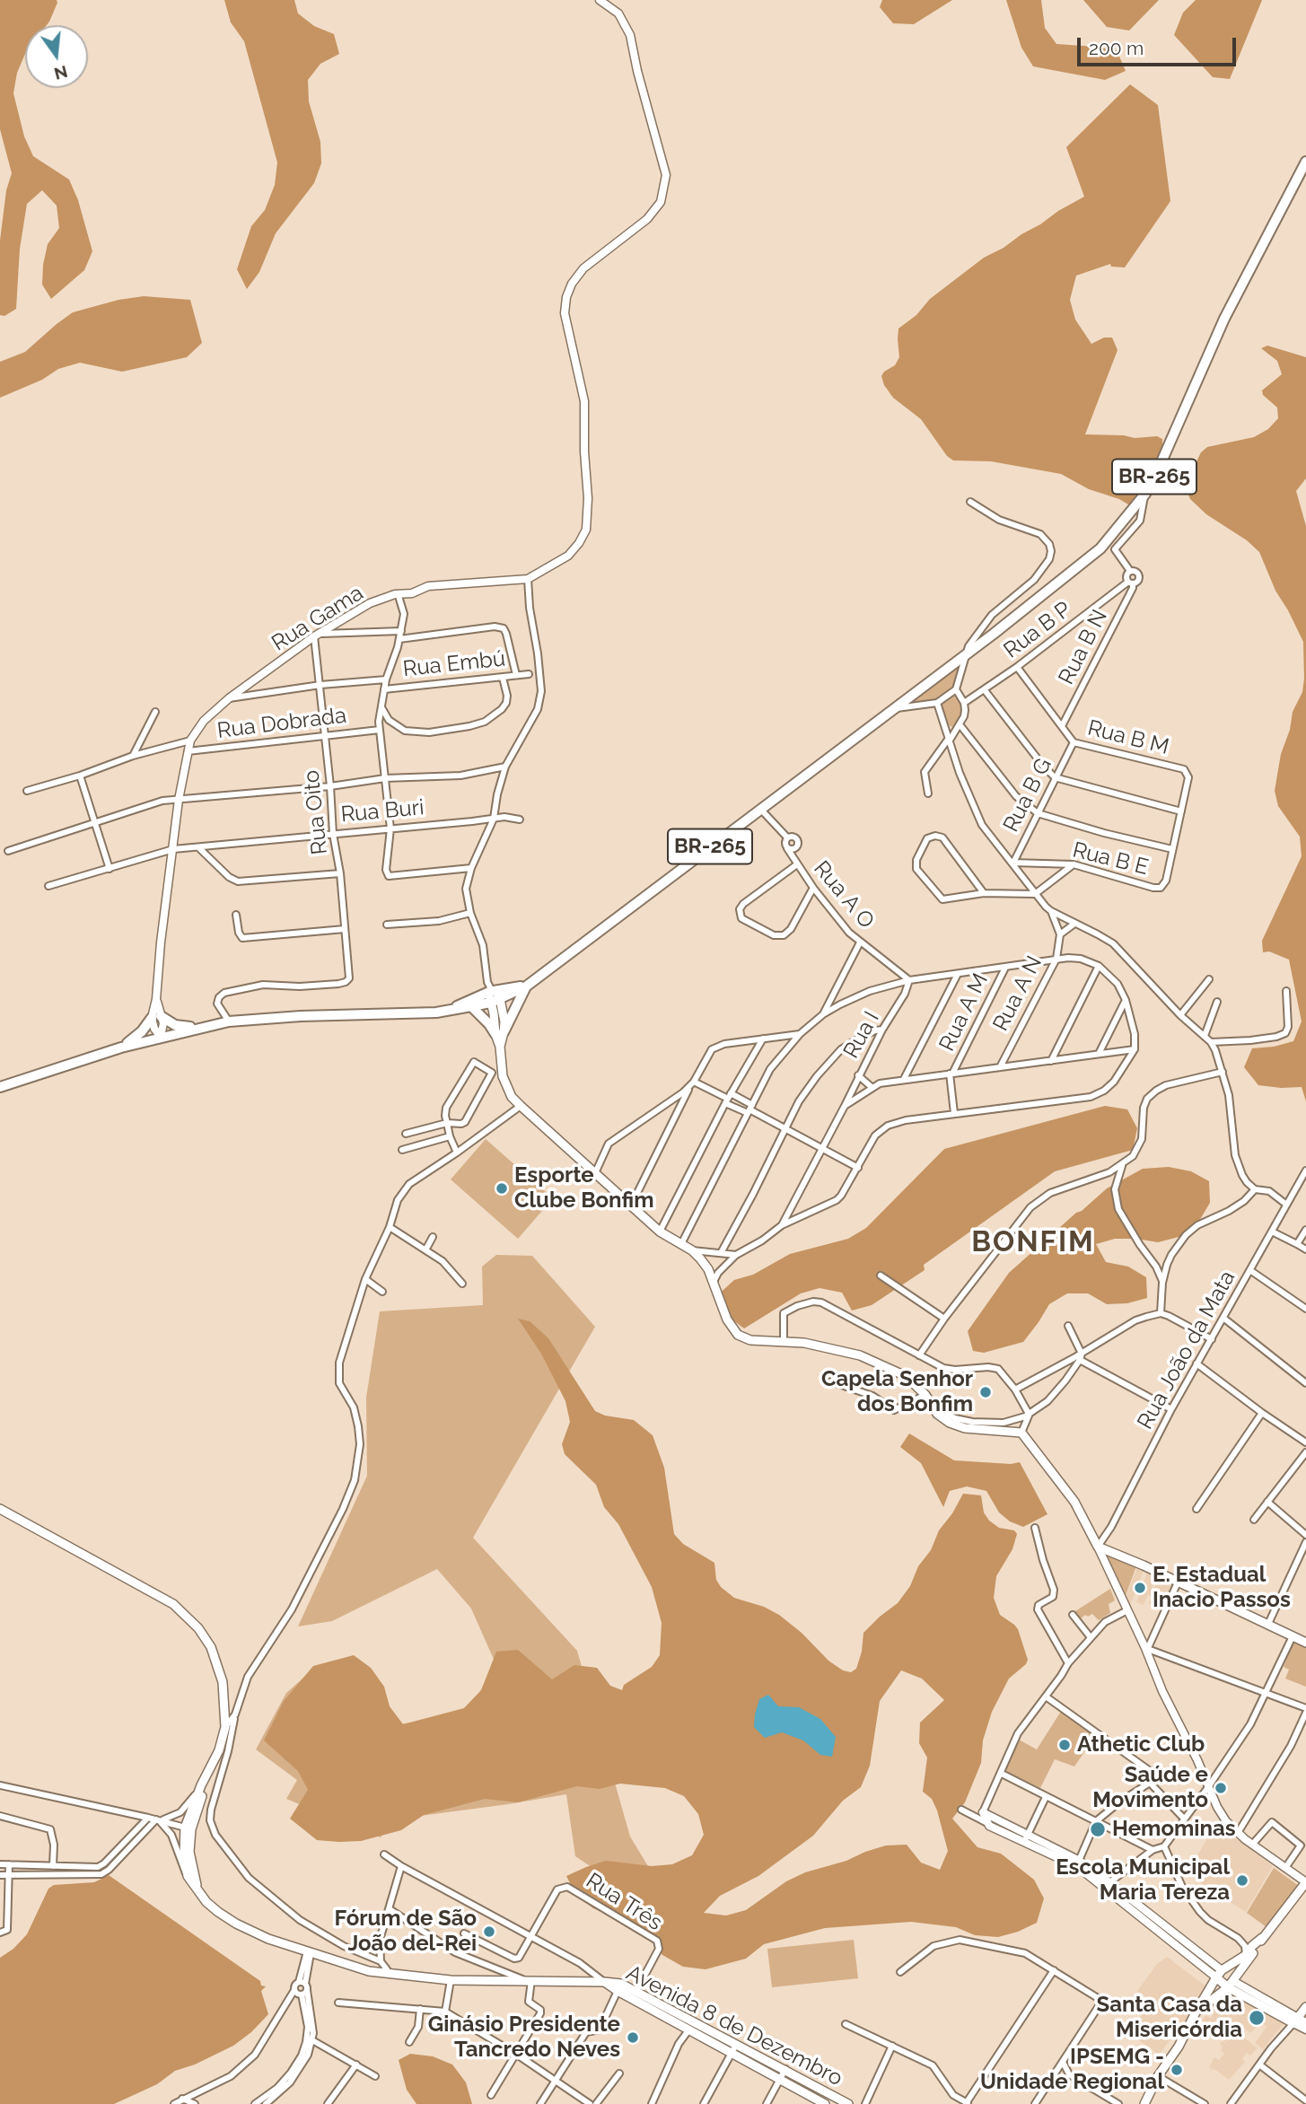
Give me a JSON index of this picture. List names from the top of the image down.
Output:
{
  "streets": {
    "highway": ["BR-265"],
    "main road": ["Avenida 8 de Dezembro"],
    "street": [
      "Rua Gama",
      "Rua B P",
      "Rua B N",
      "Rua Embú",
      "Rua Dobrada",
      "Rua B M",
      "Rua B G",
      "Rua Buri",
      "Rua Oito",
      "Rua B E",
      "Rua A O",
      "Rua A N",
      "Rua A M",
      "Rua I",
      "Rua João da Mata",
      "Rua Três"
    ]
  },
  "crossings": [
    ["BR-265", "Rua Oito"],
    ["Rua Gama", "Rua Oito"],
    ["Rua B P", "Rua B N"],
    ["Rua B P", "Rua B M"],
    ["Rua B N", "Rua B M"],
    ["Rua Dobrada", "Rua Oito"],
    ["Rua B M", "Rua B G"],
    ["Rua B G", "Rua B E"],
    ["Rua Buri", "Rua Oito"],
    ["Rua A O", "Rua I"],
    ["Rua Três", "Avenida 8 de Dezembro"]
  ],
  "districts": ["BONFIM"],
  "places": [
    "Esporte Clube Bonfim",
    "Capela Senhor dos Bonfim",
    "E. Estadual Inacio Passos",
    "Athetic Club",
    "Saúde e Movimento",
    "Hemominas",
    "Escola Municipal Maria Tereza",
    "Fórum de São João del-Rei",
    "Santa Casa da Misericórdia",
    "Ginásio Presidente Tancredo Neves",
    "IPSEMG - Unidade Regional"
  ],
  "scale_bar": "200 m",
  "north": "bottom"
}
